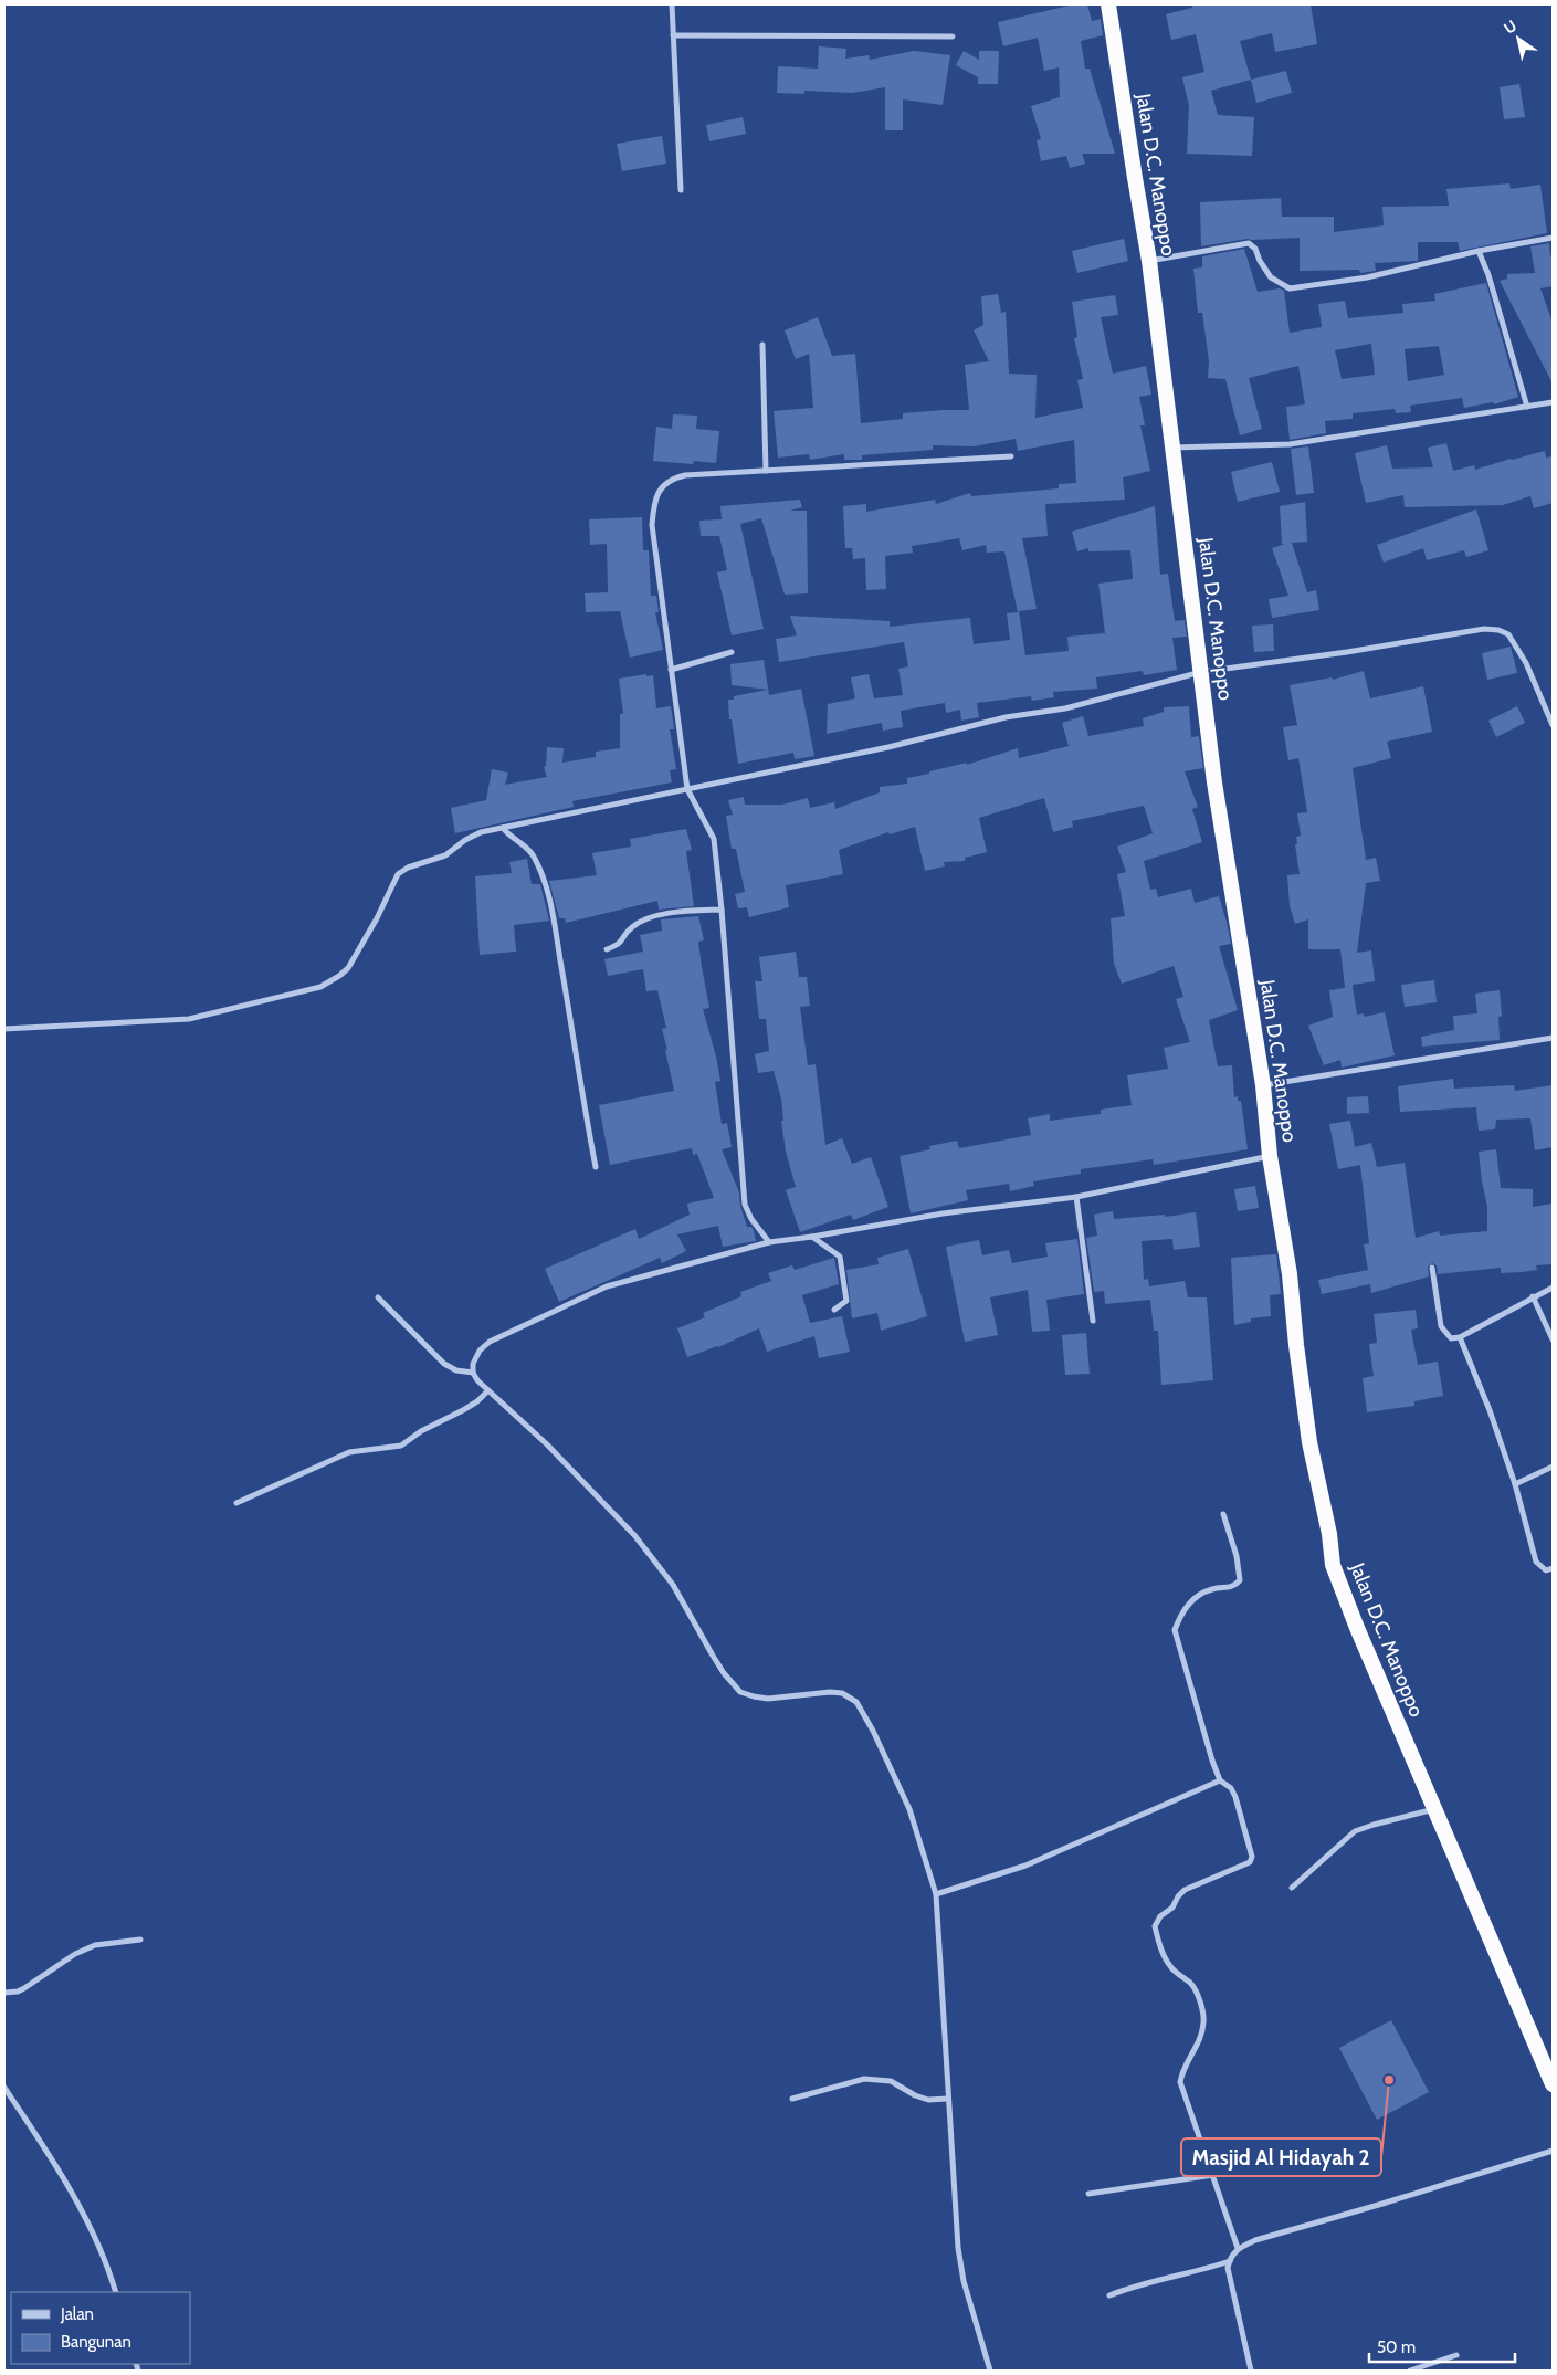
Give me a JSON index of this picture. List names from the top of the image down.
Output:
{
  "streets": {
    "highway": ["Jalan D.C. Manoppo"]
  },
  "places": ["Masjid Al Hidayah 2"],
  "legend": ["Jalan", "Bangunan"],
  "scale_bar": "50 m",
  "north": "top left"
}
